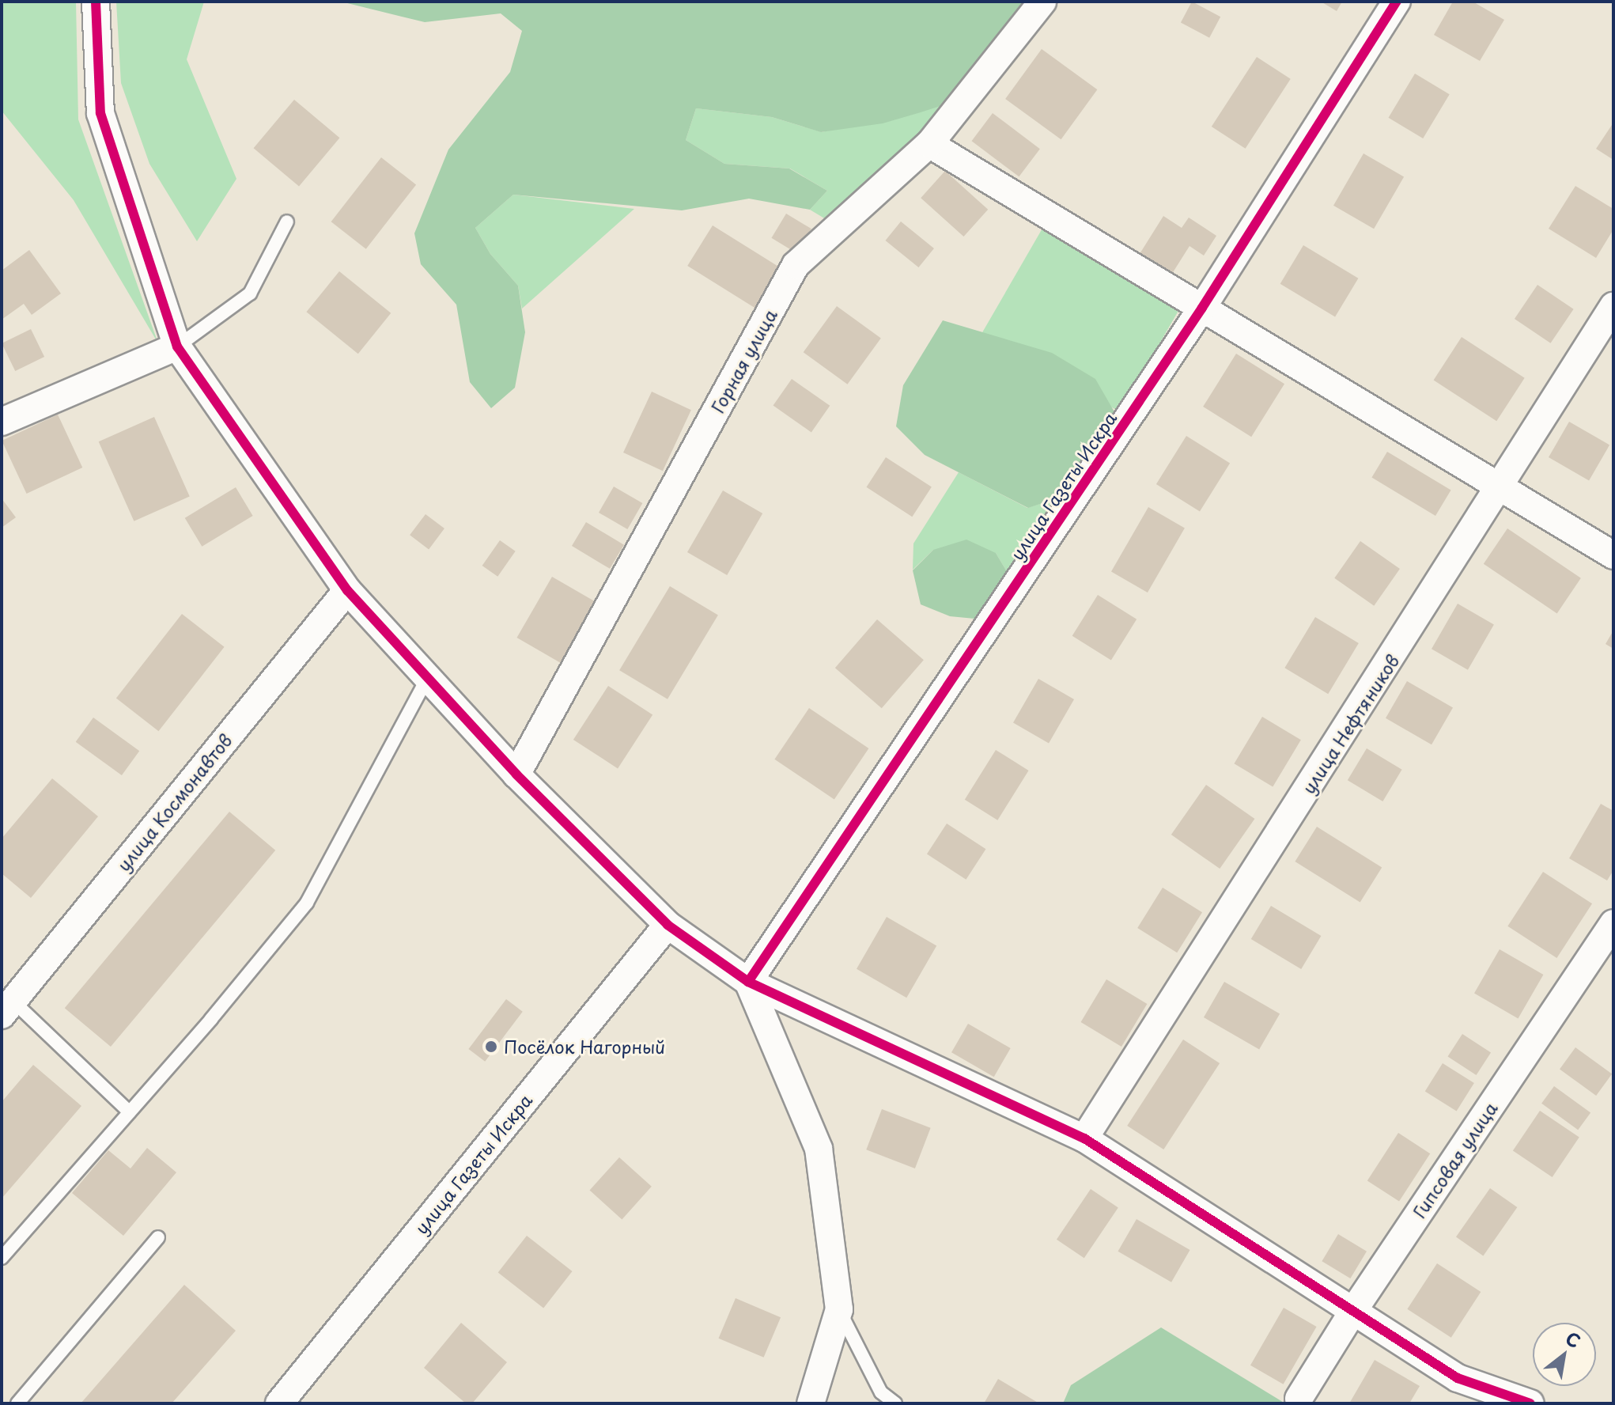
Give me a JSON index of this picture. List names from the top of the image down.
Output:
{
  "streets": {
    "street": [
      "Горная улица",
      "улица Газеты Искра",
      "улица Нефтяников",
      "улица Космонавтов",
      "Гипсовая улица"
    ]
  },
  "places": ["Посёлок Нагорный"],
  "north": "top right"
}
